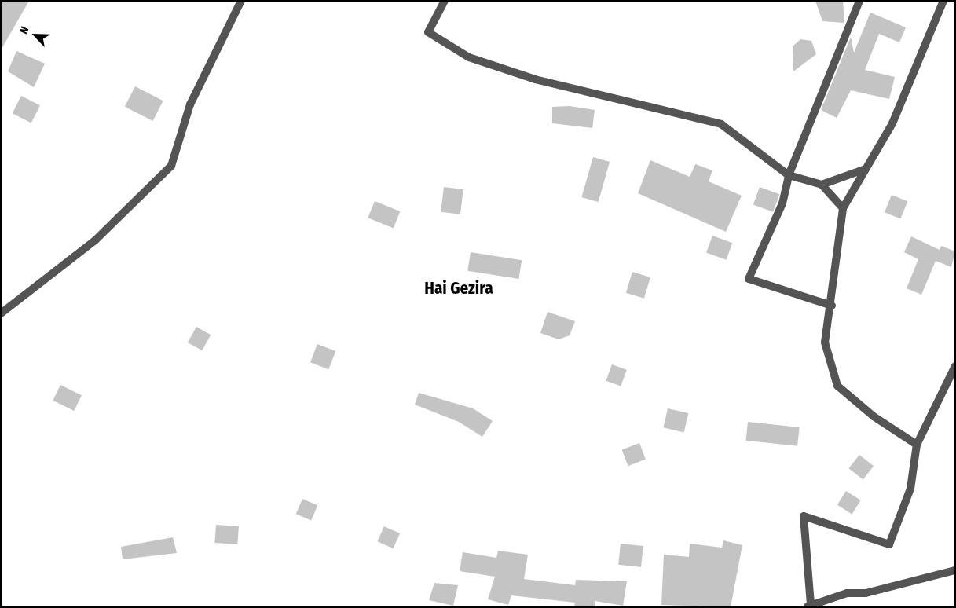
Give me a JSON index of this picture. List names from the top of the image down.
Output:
{
  "districts": ["Hai Gezira"],
  "north": "top left"
}
